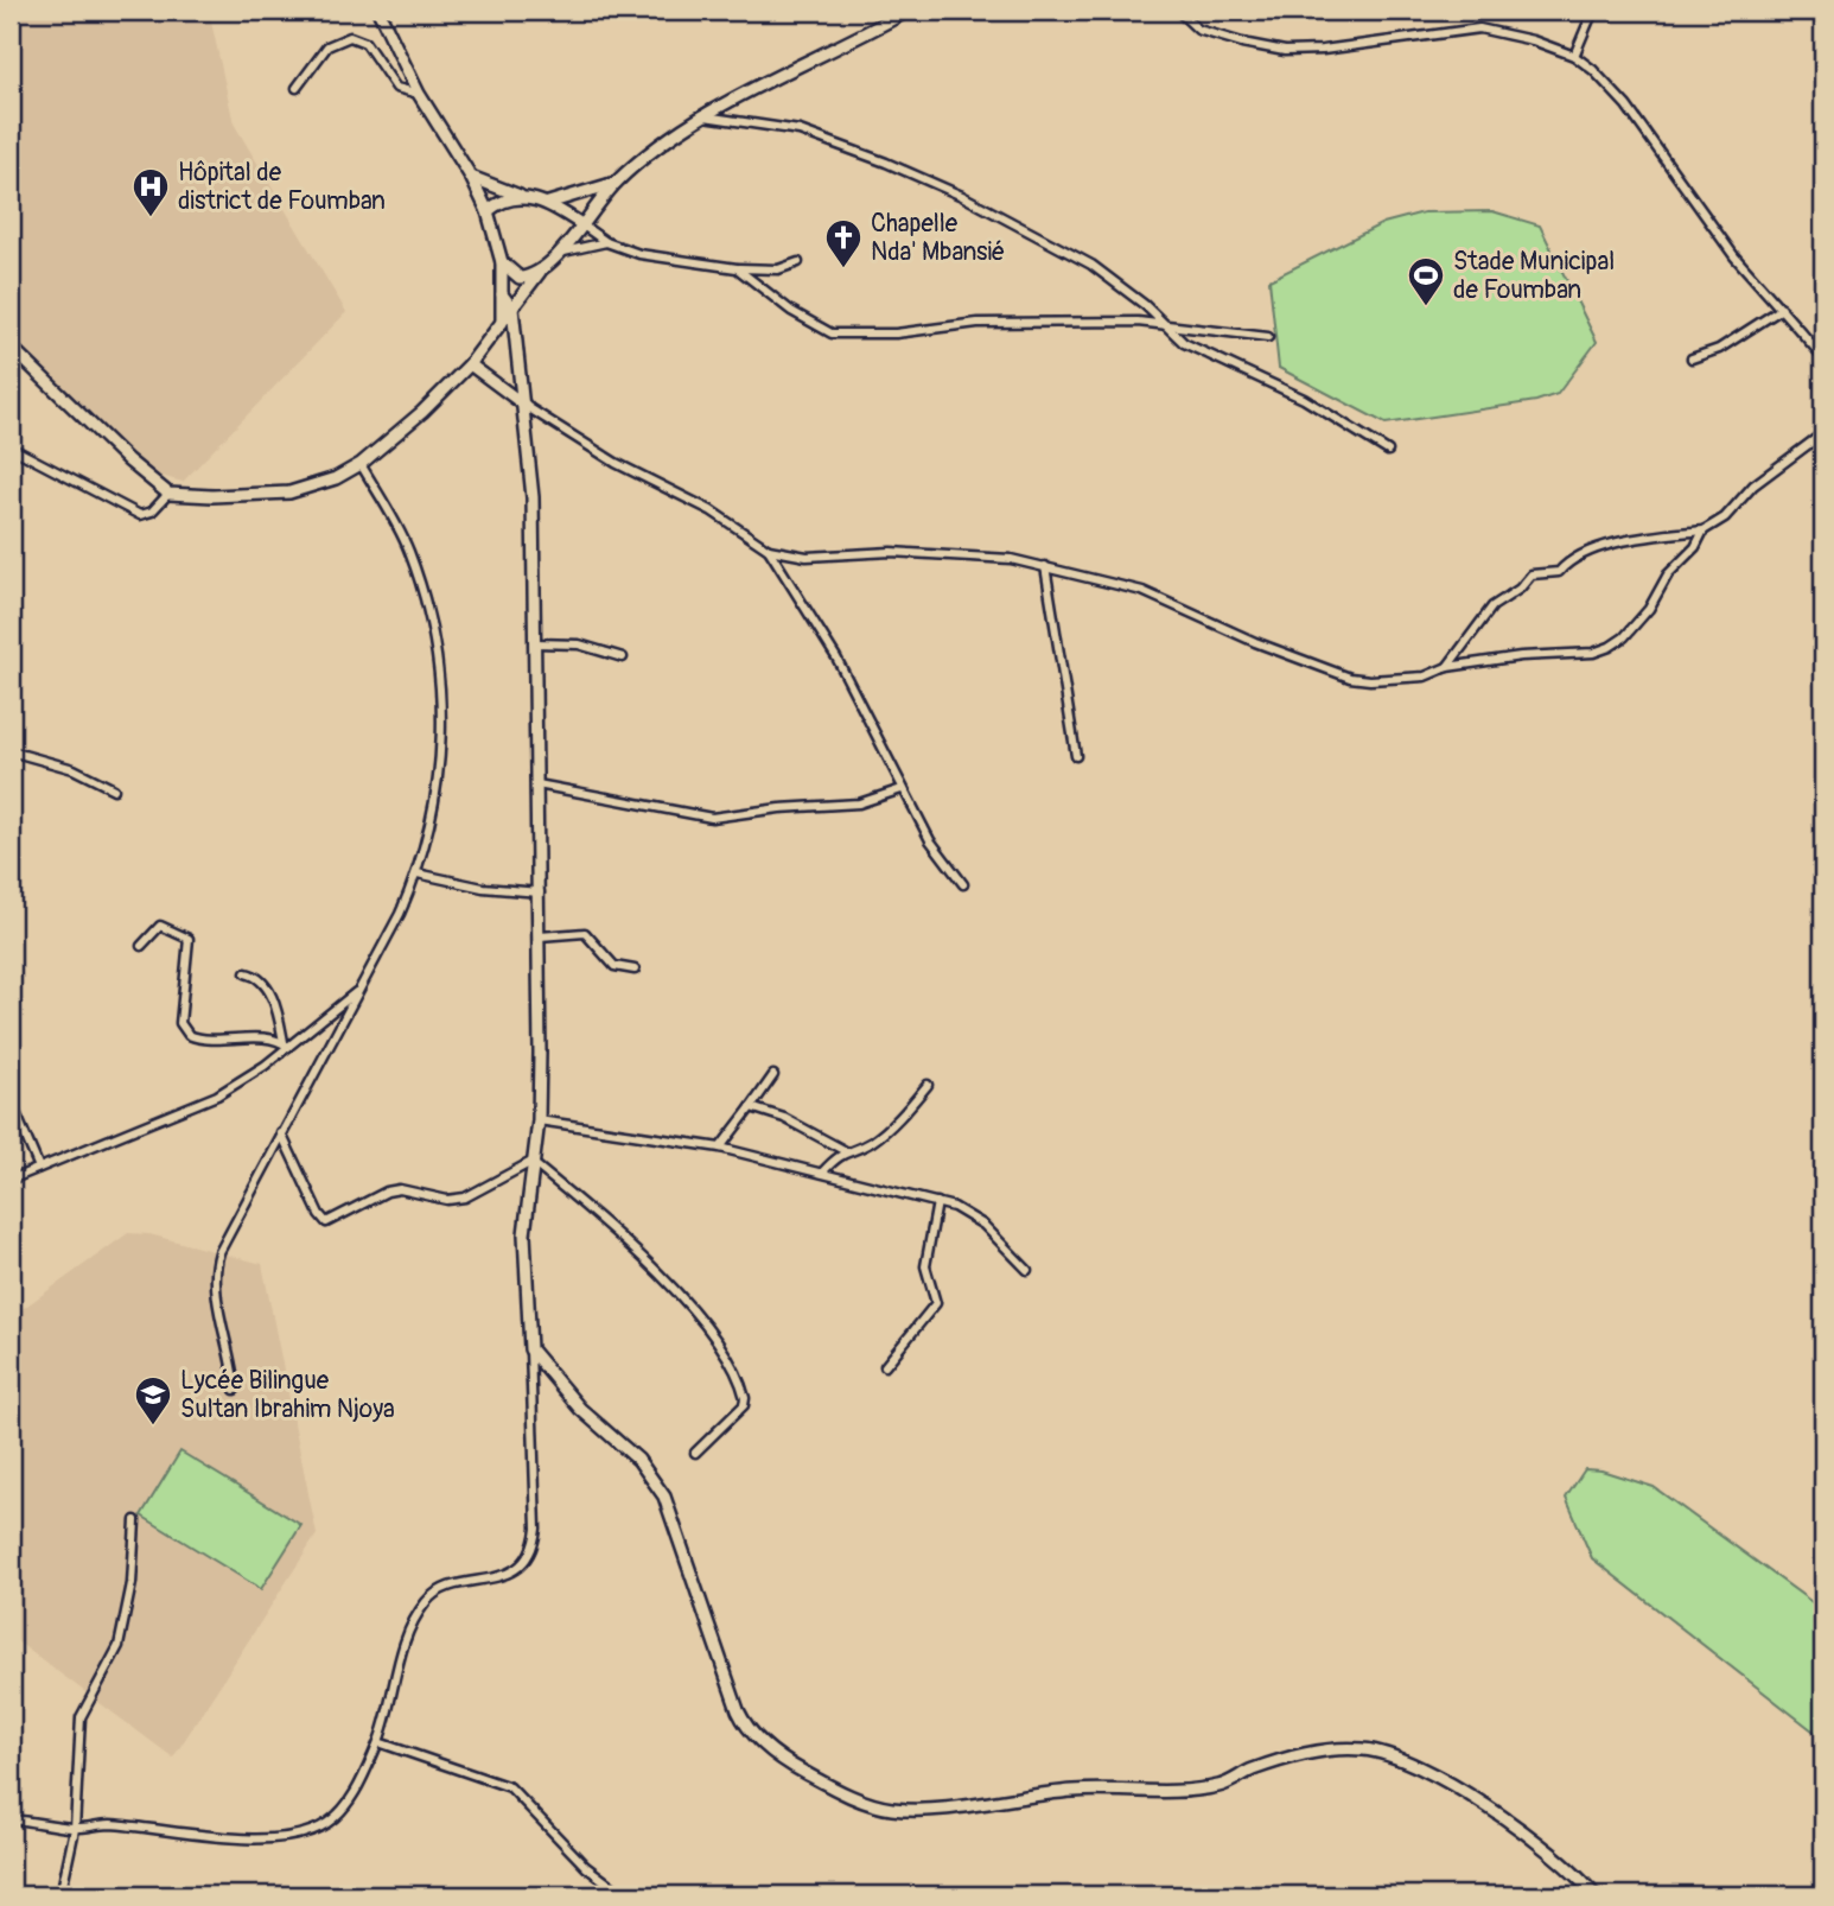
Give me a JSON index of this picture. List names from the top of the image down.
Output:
{
  "places": {
    "hospital": ["Hôpital de district de Foumban"],
    "church": ["Chapelle Nda' Mbansié"],
    "sports": ["Stade Municipal de Foumban"],
    "school or university": ["Lycée Bilingue Sultan Ibrahim Njoya"]
  }
}
